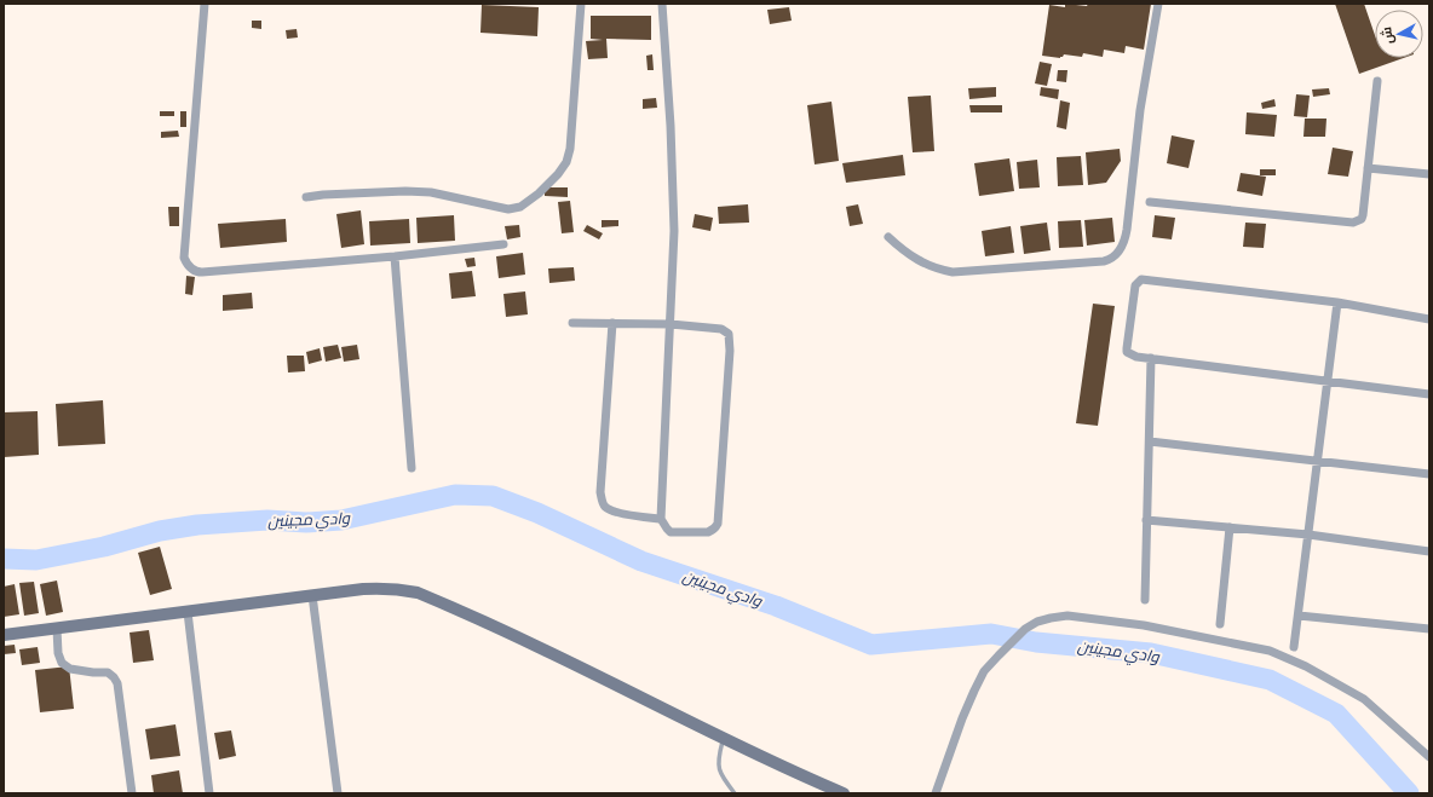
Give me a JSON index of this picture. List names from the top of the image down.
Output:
{
  "water": ["وادي مجينين"],
  "north": "left"
}
